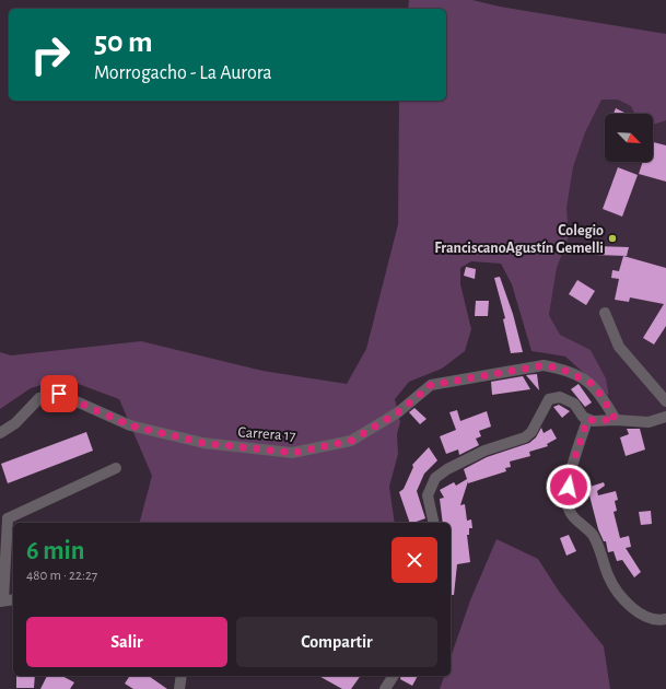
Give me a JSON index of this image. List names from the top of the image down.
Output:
{
  "streets": {
    "street": ["Carrera 17"]
  },
  "places": ["Colegio FranciscanoAgustín Gemelli"],
  "north": "bottom right",
  "page": {
    "turn": ["50 m", "Morrogacho - La Aurora"],
    "heading": ["6 min", "480 m · 22:27"],
    "buttons": ["Salir", "Compartir"]
  }
}
